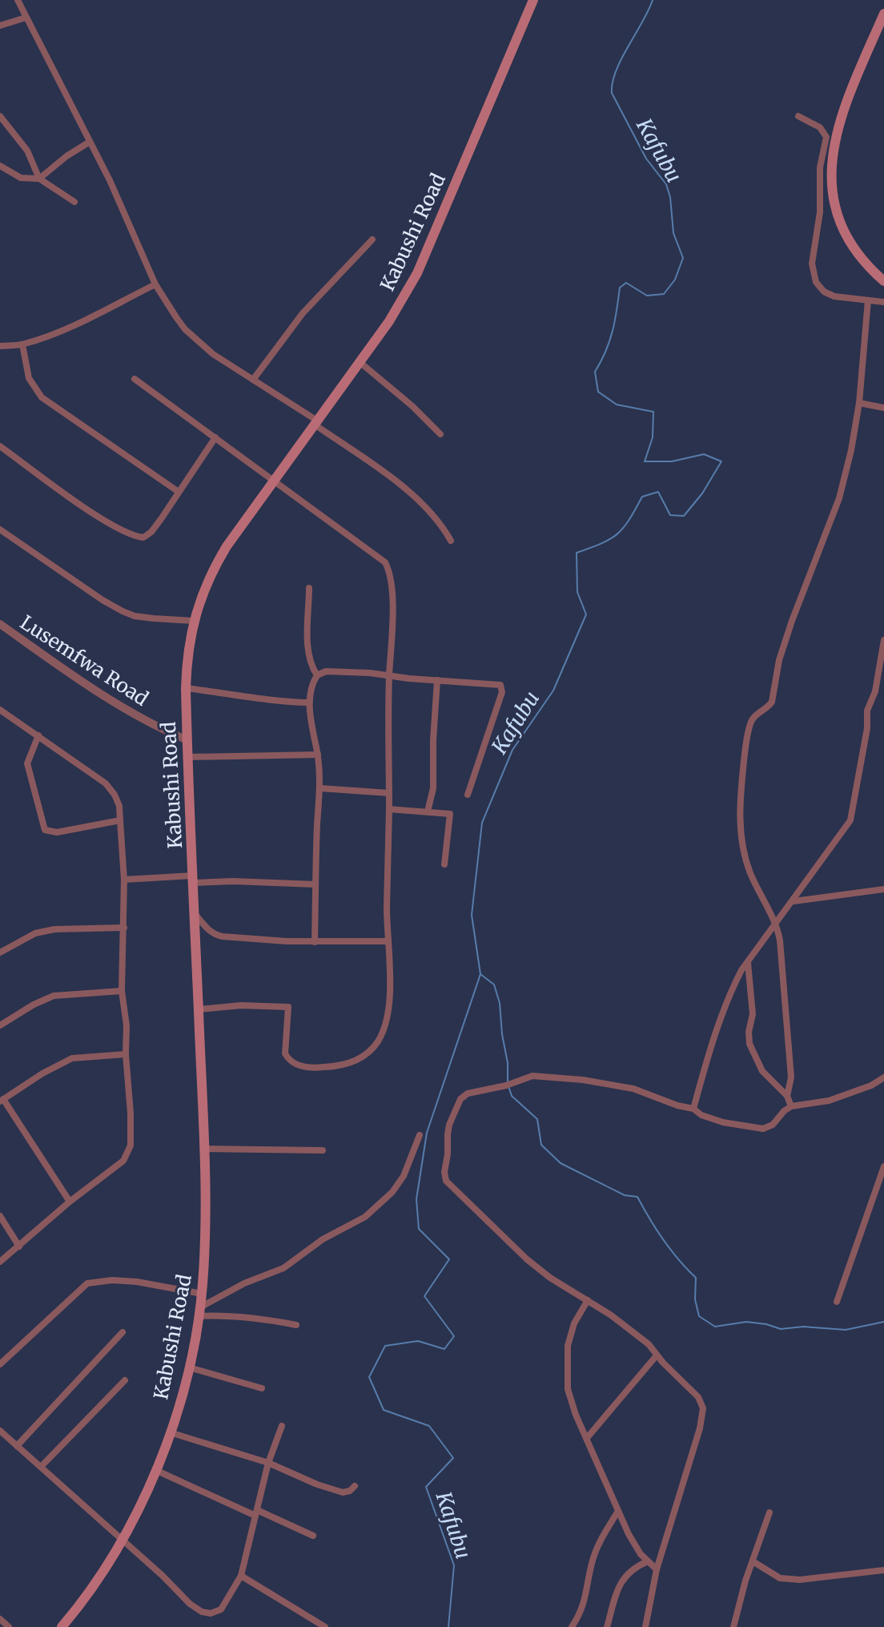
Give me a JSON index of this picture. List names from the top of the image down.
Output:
{
  "streets": {
    "main road": ["Kabushi Road"],
    "street": ["Lusemfwa Road"]
  },
  "crossings": [
    ["Kabushi Road", "Lusemfwa Road"]
  ],
  "water": ["Kafubu"]
}
